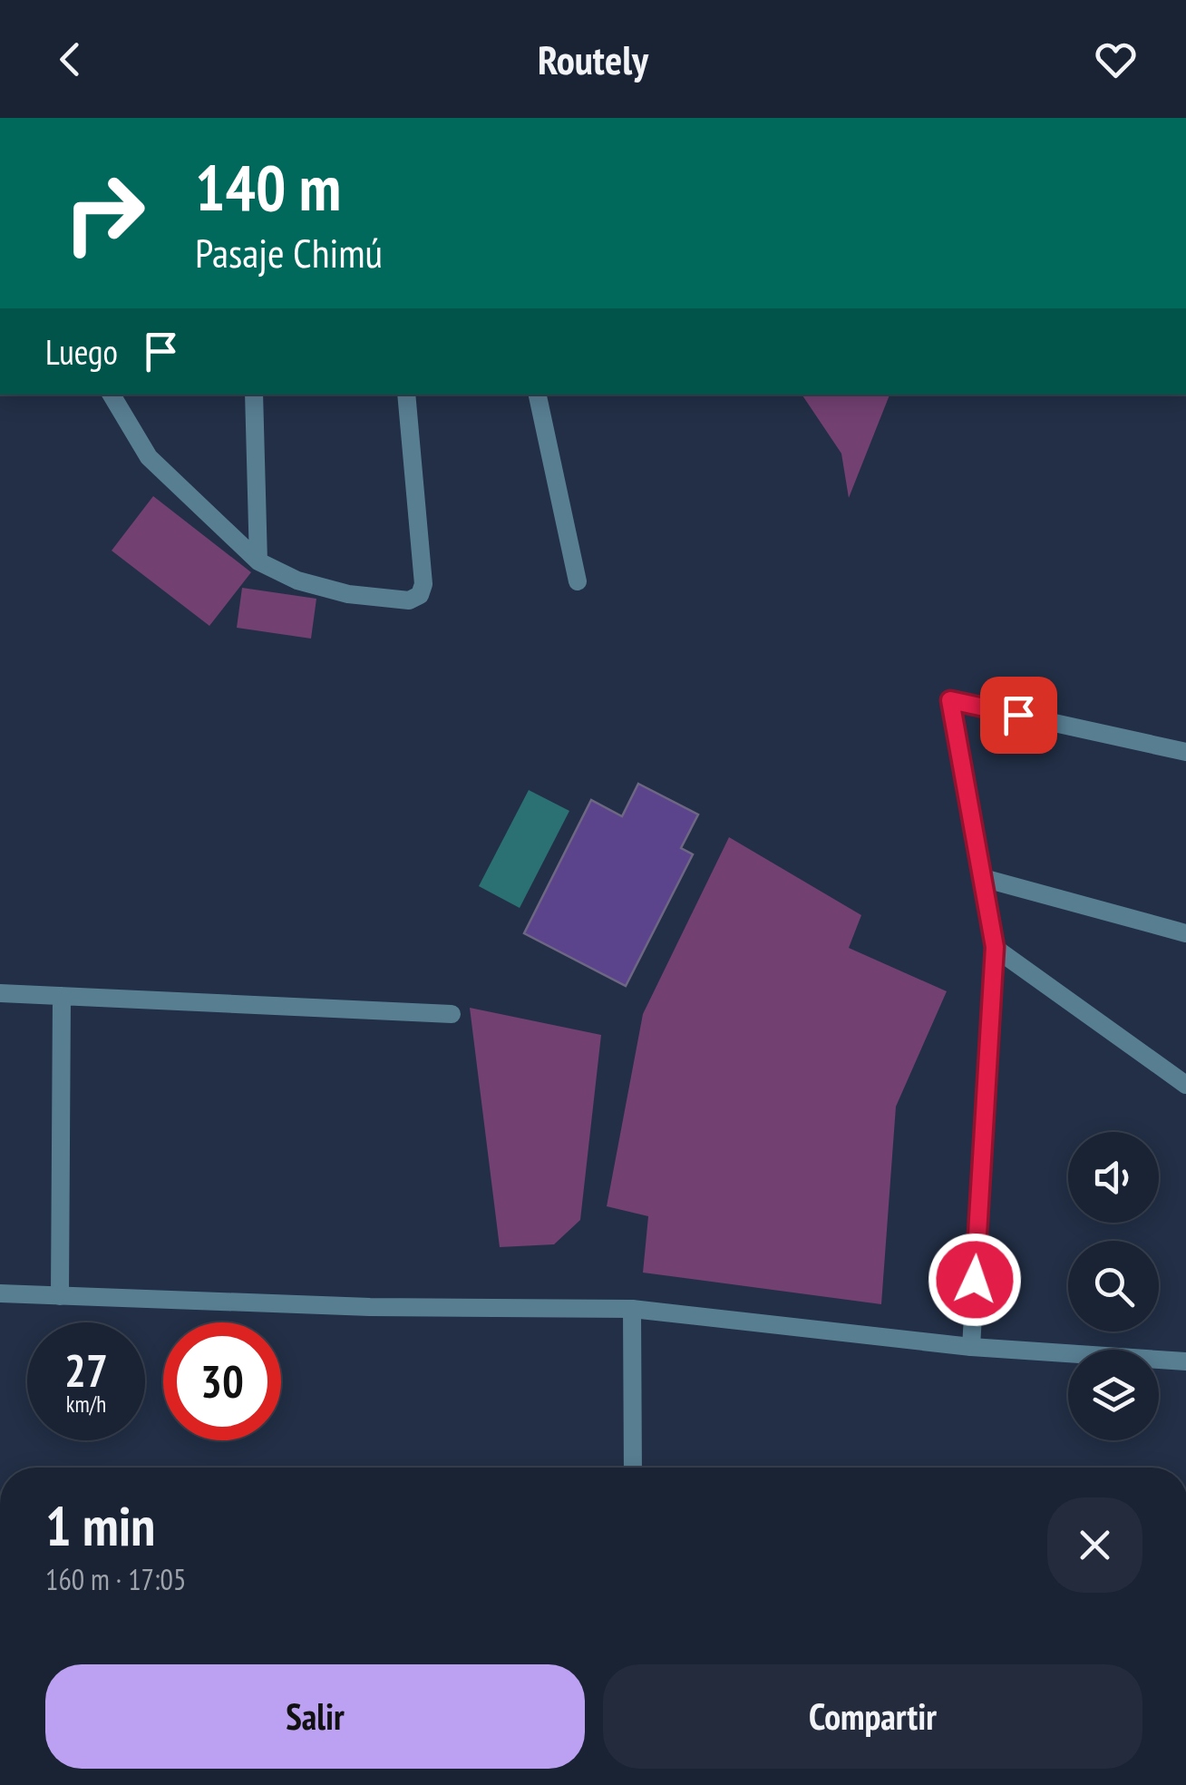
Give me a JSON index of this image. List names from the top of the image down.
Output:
{
  "page": {
    "header": "Routely",
    "turn": ["140 m", "Pasaje Chimú"],
    "then": "Luego",
    "speed": "27 km/h",
    "limit": "30",
    "heading": ["1 min", "160 m · 17:05"],
    "buttons": ["Salir", "Compartir"]
  }
}
